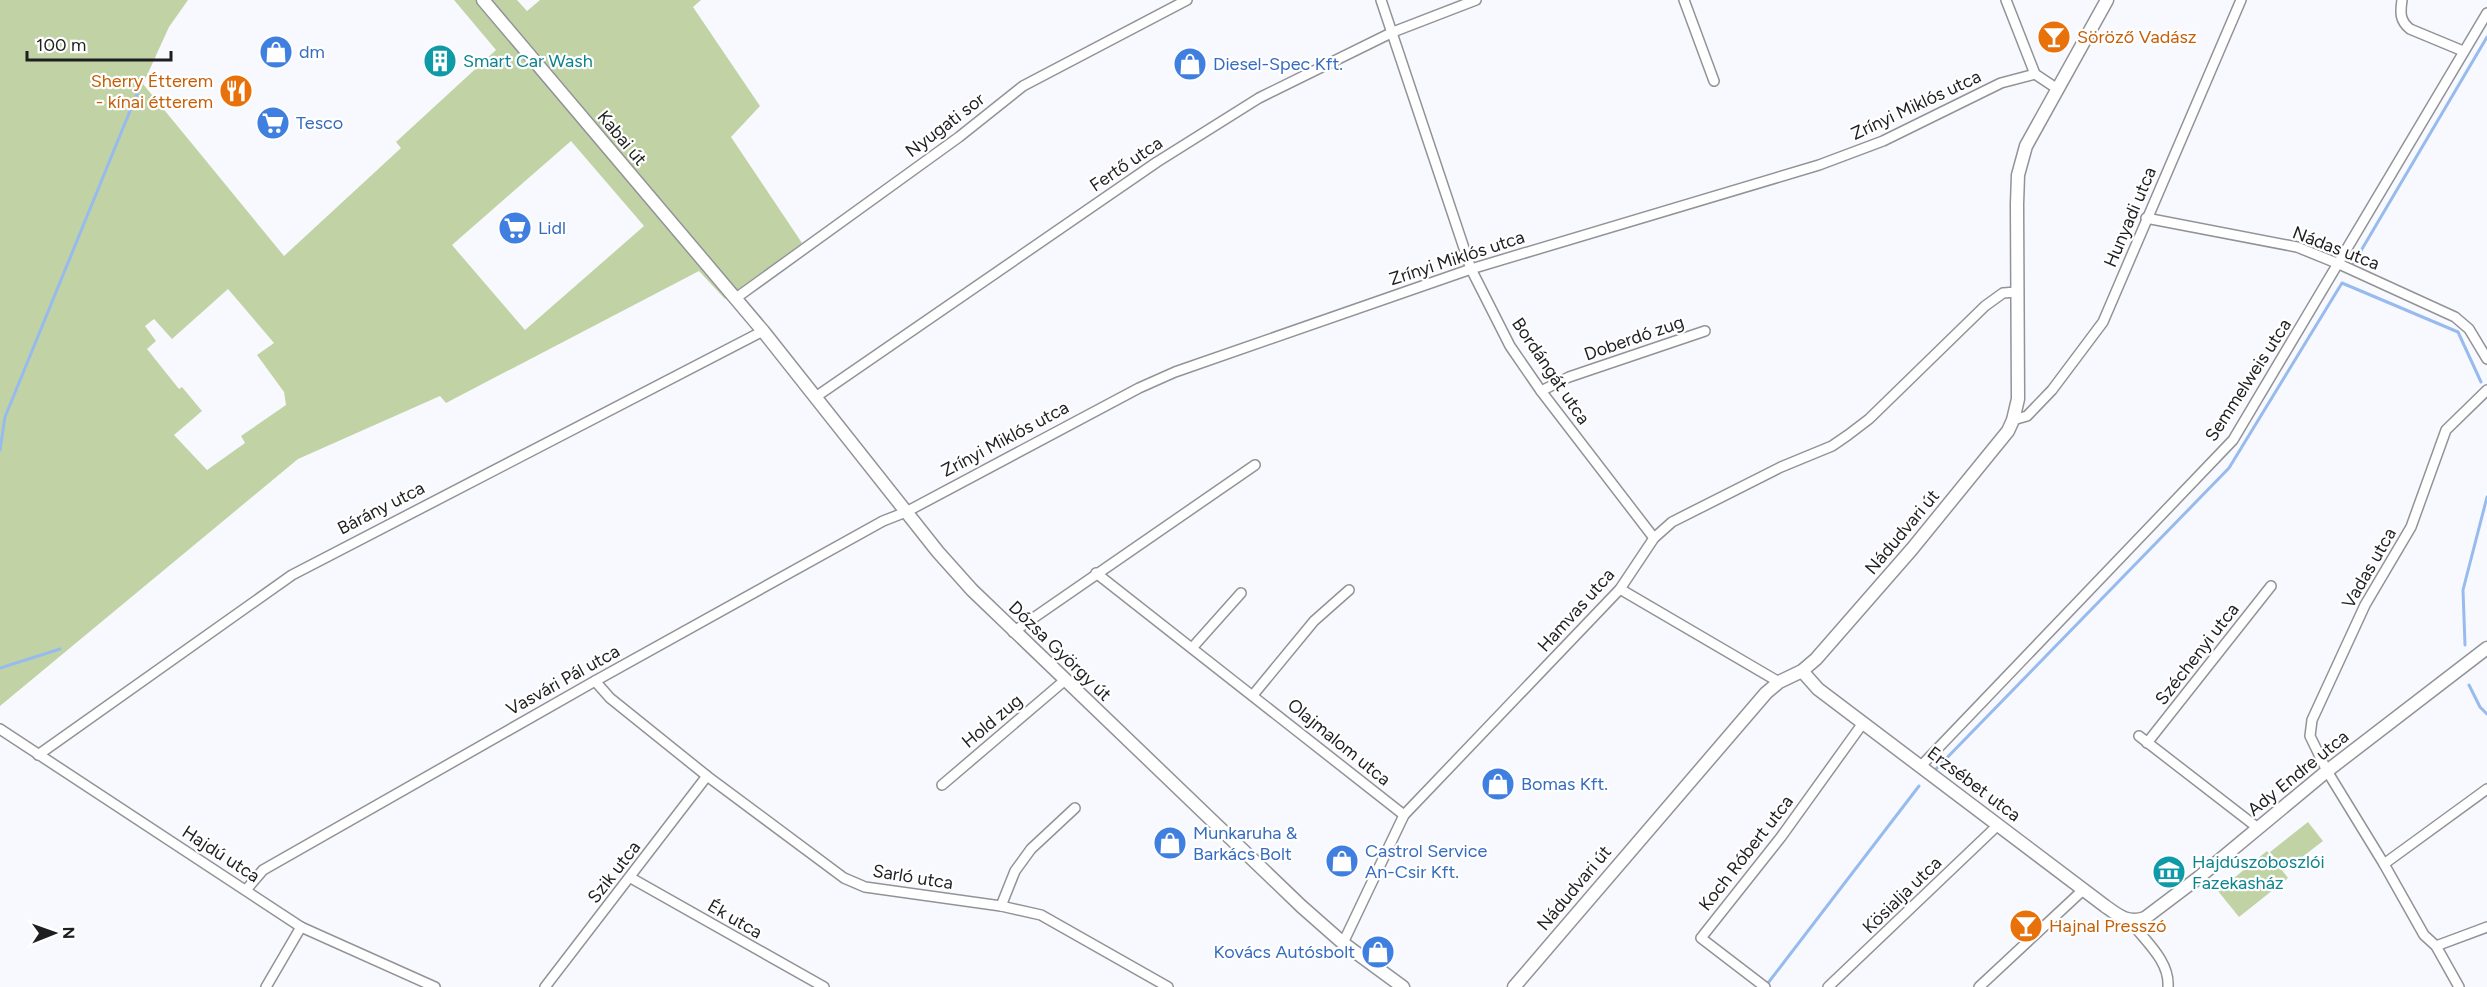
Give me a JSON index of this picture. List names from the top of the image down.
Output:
{
  "streets": {
    "main road": [
      "Kabai út",
      "Nádudvari út",
      "Dózsa György út",
      "Ady Endre utca",
      "Erzsébet utca"
    ],
    "street": [
      "Zrínyi Miklós utca",
      "Nyugati sor",
      "Fertő utca",
      "Hunyadi utca",
      "Nádas utca",
      "Doberdó zug",
      "Bordángát utca",
      "Semmelweis utca",
      "Bárány utca",
      "Vadas utca",
      "Hamvas utca",
      "Széchenyi utca",
      "Vasvári Pál utca",
      "Hold zug",
      "Olajmalom utca",
      "Koch Róbert utca",
      "Hajdú utca",
      "Szik utca",
      "Sarló utca",
      "Kösialja utca",
      "Ék utca"
    ]
  },
  "crossings": [
    ["Zrínyi Miklós utca", "Bordángát utca"],
    ["Zrínyi Miklós utca", "Dózsa György út"],
    ["Zrínyi Miklós utca", "Vasvári Pál utca"],
    ["Nyugati sor", "Kabai út"],
    ["Nyugati sor", "Dózsa György út"],
    ["Kabai út", "Dózsa György út"],
    ["Fertő utca", "Bordángát utca"],
    ["Fertő utca", "Dózsa György út"],
    ["Hunyadi utca", "Nádas utca"],
    ["Hunyadi utca", "Nádudvari út"],
    ["Nádas utca", "Semmelweis utca"],
    ["Doberdó zug", "Bordángát utca"],
    ["Bordángát utca", "Hamvas utca"],
    ["Semmelweis utca", "Erzsébet utca"],
    ["Bárány utca", "Dózsa György út"],
    ["Bárány utca", "Hajdú utca"],
    ["Nádudvari út", "Hamvas utca"],
    ["Nádudvari út", "Erzsébet utca"],
    ["Vadas utca", "Ady Endre utca"],
    ["Hamvas utca", "Dózsa György út"],
    ["Hamvas utca", "Olajmalom utca"],
    ["Dózsa György út", "Vasvári Pál utca"],
    ["Dózsa György út", "Hold zug"],
    ["Vasvári Pál utca", "Hajdú utca"],
    ["Vasvári Pál utca", "Sarló utca"],
    ["Ady Endre utca", "Erzsébet utca"],
    ["Erzsébet utca", "Koch Róbert utca"],
    ["Erzsébet utca", "Kösialja utca"],
    ["Szik utca", "Sarló utca"],
    ["Szik utca", "Ék utca"]
  ],
  "places": {
    "bar": ["Söröző Vadász", "Hajnal Presszó"],
    "shop": [
      "dm",
      "Diesel-Spec Kft.",
      "Bomas Kft.",
      "Munkaruha & Barkács Bolt",
      "Castrol Service An-Csir Kft.",
      "Kovács Autósbolt"
    ],
    "building": ["Smart Car Wash"],
    "restaurant": ["Sherry Étterem - kínai étterem"],
    "supermarket": ["Tesco", "Lidl"],
    "museum": ["Hajdúszoboszlói Fazekasház"]
  },
  "scale_bar": "100 m",
  "north": "right"
}
